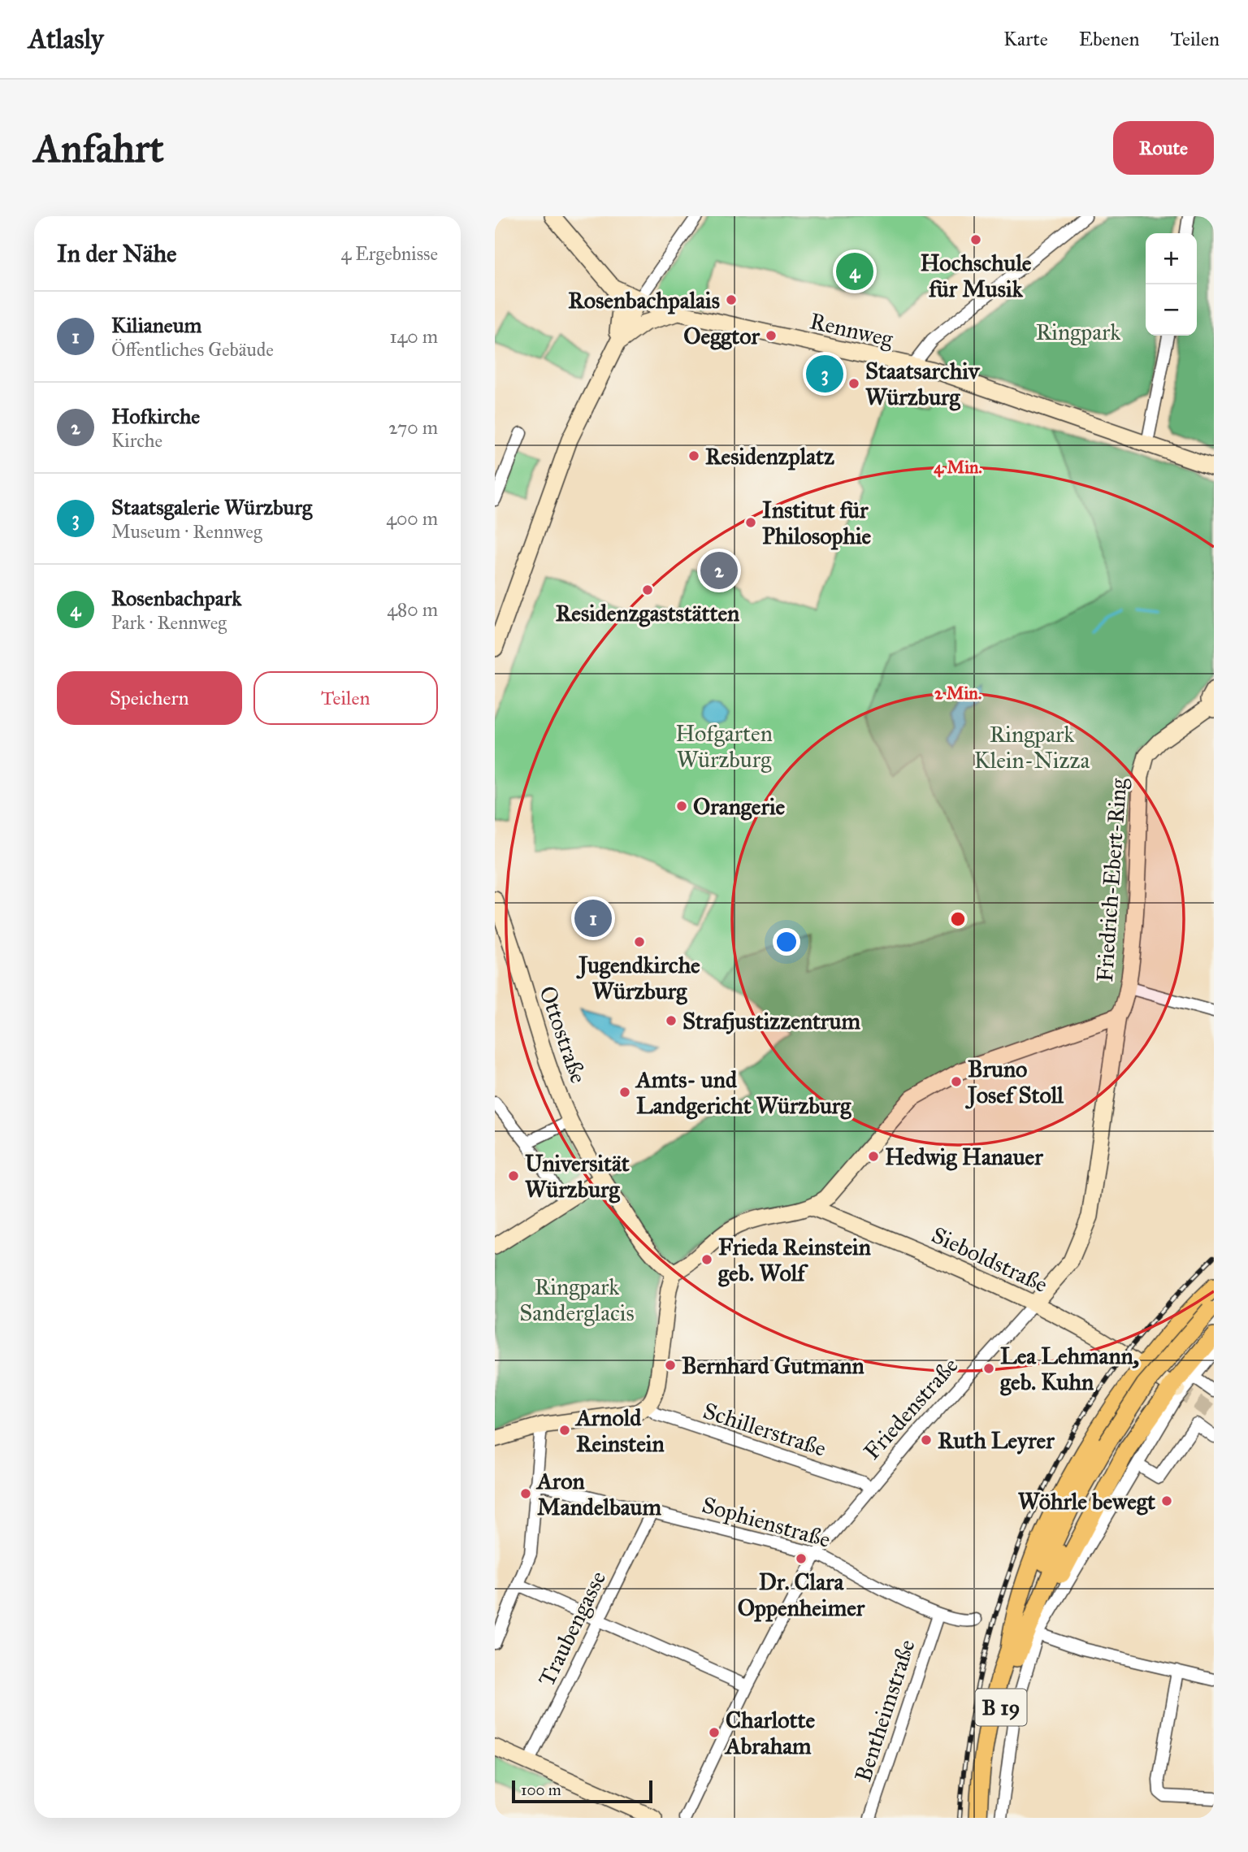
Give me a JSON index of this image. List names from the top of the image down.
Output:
{
  "streets": {
    "main road": ["B 19"],
    "street": [
      "Rennweg",
      "Friedrich-Ebert-Ring",
      "Ottostraße",
      "Sieboldstraße",
      "Friedenstraße",
      "Schillerstraße",
      "Sophienstraße",
      "Traubengasse",
      "Bentheimstraße"
    ]
  },
  "crossings": [
    ["Friedrich-Ebert-Ring", "Ottostraße"],
    ["Friedrich-Ebert-Ring", "Sieboldstraße"],
    ["Friedrich-Ebert-Ring", "Friedenstraße"],
    ["Sieboldstraße", "Friedenstraße"],
    ["Friedenstraße", "Schillerstraße"],
    ["Friedenstraße", "Sophienstraße"],
    ["Sophienstraße", "Traubengasse"],
    ["Sophienstraße", "Bentheimstraße"]
  ],
  "parks": [
    "Ringpark",
    "Hofgarten Würzburg",
    "Ringpark Klein-Nizza",
    "Ringpark Sanderglacis"
  ],
  "places": [
    "Hochschule für Musik",
    "Rosenbachpalais",
    "Oeggtor",
    "Staatsarchiv Würzburg",
    "Residenzplatz",
    "Institut für Philosophie",
    "Residenzgaststätten",
    "Orangerie",
    "Jugendkirche Würzburg",
    "Strafjustizzentrum",
    "Bruno Josef Stoll",
    "Amts- und Landgericht Würzburg",
    "Hedwig Hanauer",
    "Universität Würzburg",
    "Frieda Reinstein geb. Wolf",
    "Bernhard Gutmann",
    "Lea Lehmann, geb. Kuhn",
    "Arnold Reinstein",
    "Ruth Leyrer",
    "Aron Mandelbaum",
    "Wöhrle bewegt",
    "Dr. Clara Oppenheimer",
    "Charlotte Abraham"
  ],
  "scale_bar": "100 m",
  "page": {
    "header": "Atlasly",
    "nav": ["Karte", "Ebenen", "Teilen"],
    "buttons": [
      "Route",
      ["Speichern", "Teilen"]
    ],
    "title": "Anfahrt",
    "heading": ["In der Nähe", "4 Ergebnisse"],
    "map_buttons": ["+", "−"],
    "pins": [
      "4",
      "3",
      "2",
      "1"
    ],
    "list": [
      {
        "mark": "1",
        "name": "Kilianeum",
        "note": "Öffentliches Gebäude",
        "value": "140 m"
      },
      {
        "mark": "2",
        "name": "Hofkirche",
        "note": "Kirche",
        "value": "270 m"
      },
      {
        "mark": "3",
        "name": "Staatsgalerie Würzburg",
        "note": "Museum · Rennweg",
        "value": "400 m"
      },
      {
        "mark": "4",
        "name": "Rosenbachpark",
        "note": "Park · Rennweg",
        "value": "480 m"
      }
    ],
    "scale": "100 m"
  },
  "rings": ["4 Min.", "2 Min."]
}
